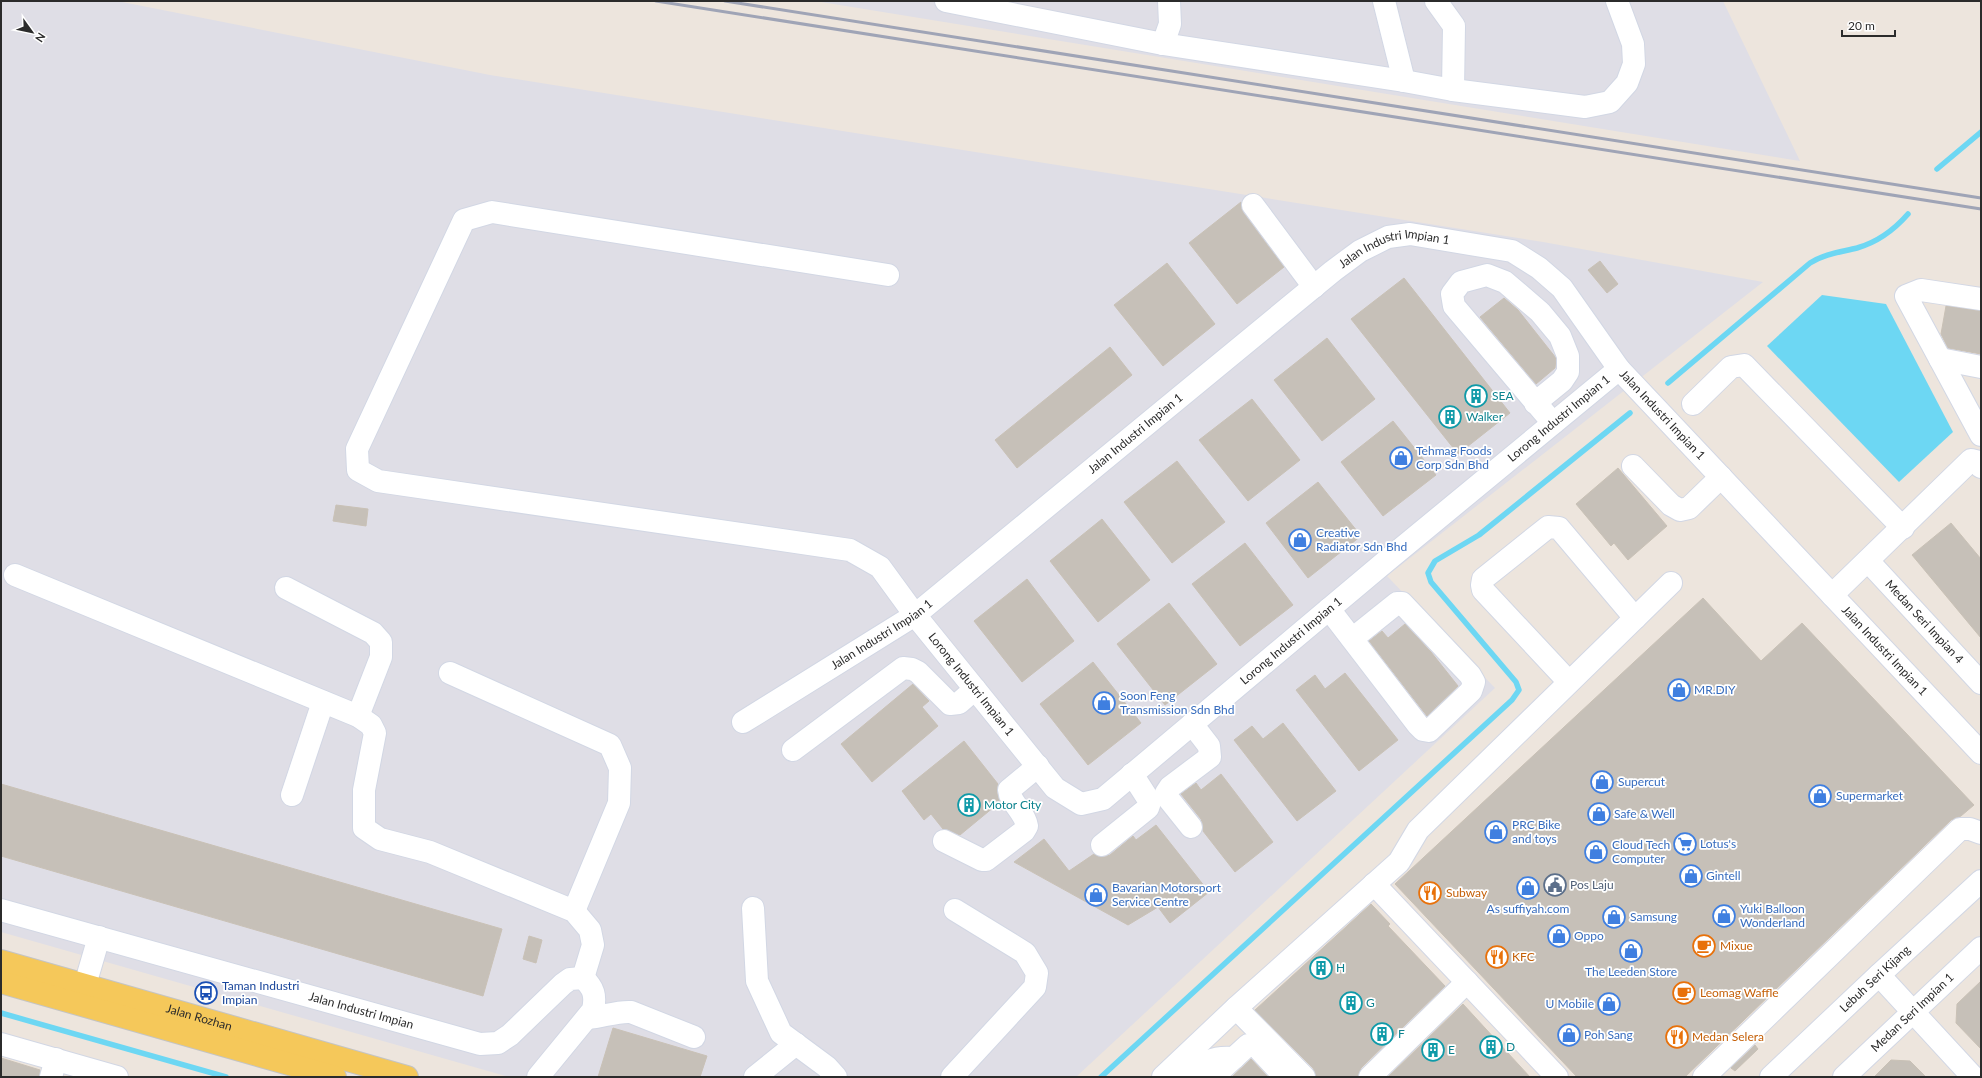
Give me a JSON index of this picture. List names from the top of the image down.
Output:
{
  "streets": {
    "main road": ["Jalan Rozhan"],
    "street": [
      "Jalan Industri Impian 1",
      "Lorong Industri Impian 1",
      "Medan Seri Impian 4",
      "Lebuh Seri Kijang",
      "Jalan Industri Impian",
      "Medan Seri Impian 1"
    ]
  },
  "crossings": [
    ["Jalan Industri Impian 1", "Lorong Industri Impian 1"]
  ],
  "places": {
    "building": [
      "SEA",
      "Walker",
      "Motor City",
      "H",
      "G",
      "F",
      "D",
      "E"
    ],
    "shop": [
      "Tehmag Foods Corp Sdn Bhd",
      "Creative Radiator Sdn Bhd",
      "MR.DIY",
      "Soon Feng Transmission Sdn Bhd",
      "Supercut",
      "Supermarket",
      "Safe & Well",
      "PRC Bike and toys",
      "Cloud Tech Computer",
      "Gintell",
      "As suffiyah.com",
      "Bavarian Motorsport Service Centre",
      "Yuki Balloon Wonderland",
      "Samsung",
      "Oppo",
      "The Leeden Store",
      "U Mobile",
      "Poh Sang"
    ],
    "supermarket": ["Lotus's"],
    "public building": ["Pos Laju"],
    "restaurant": ["Subway", "KFC", "Medan Selera"],
    "cafe": ["Mixue", "Leomag Waffle"],
    "bus stop": ["Taman Industri Impian"]
  },
  "scale_bar": "20 m",
  "north": "bottom right"
}
